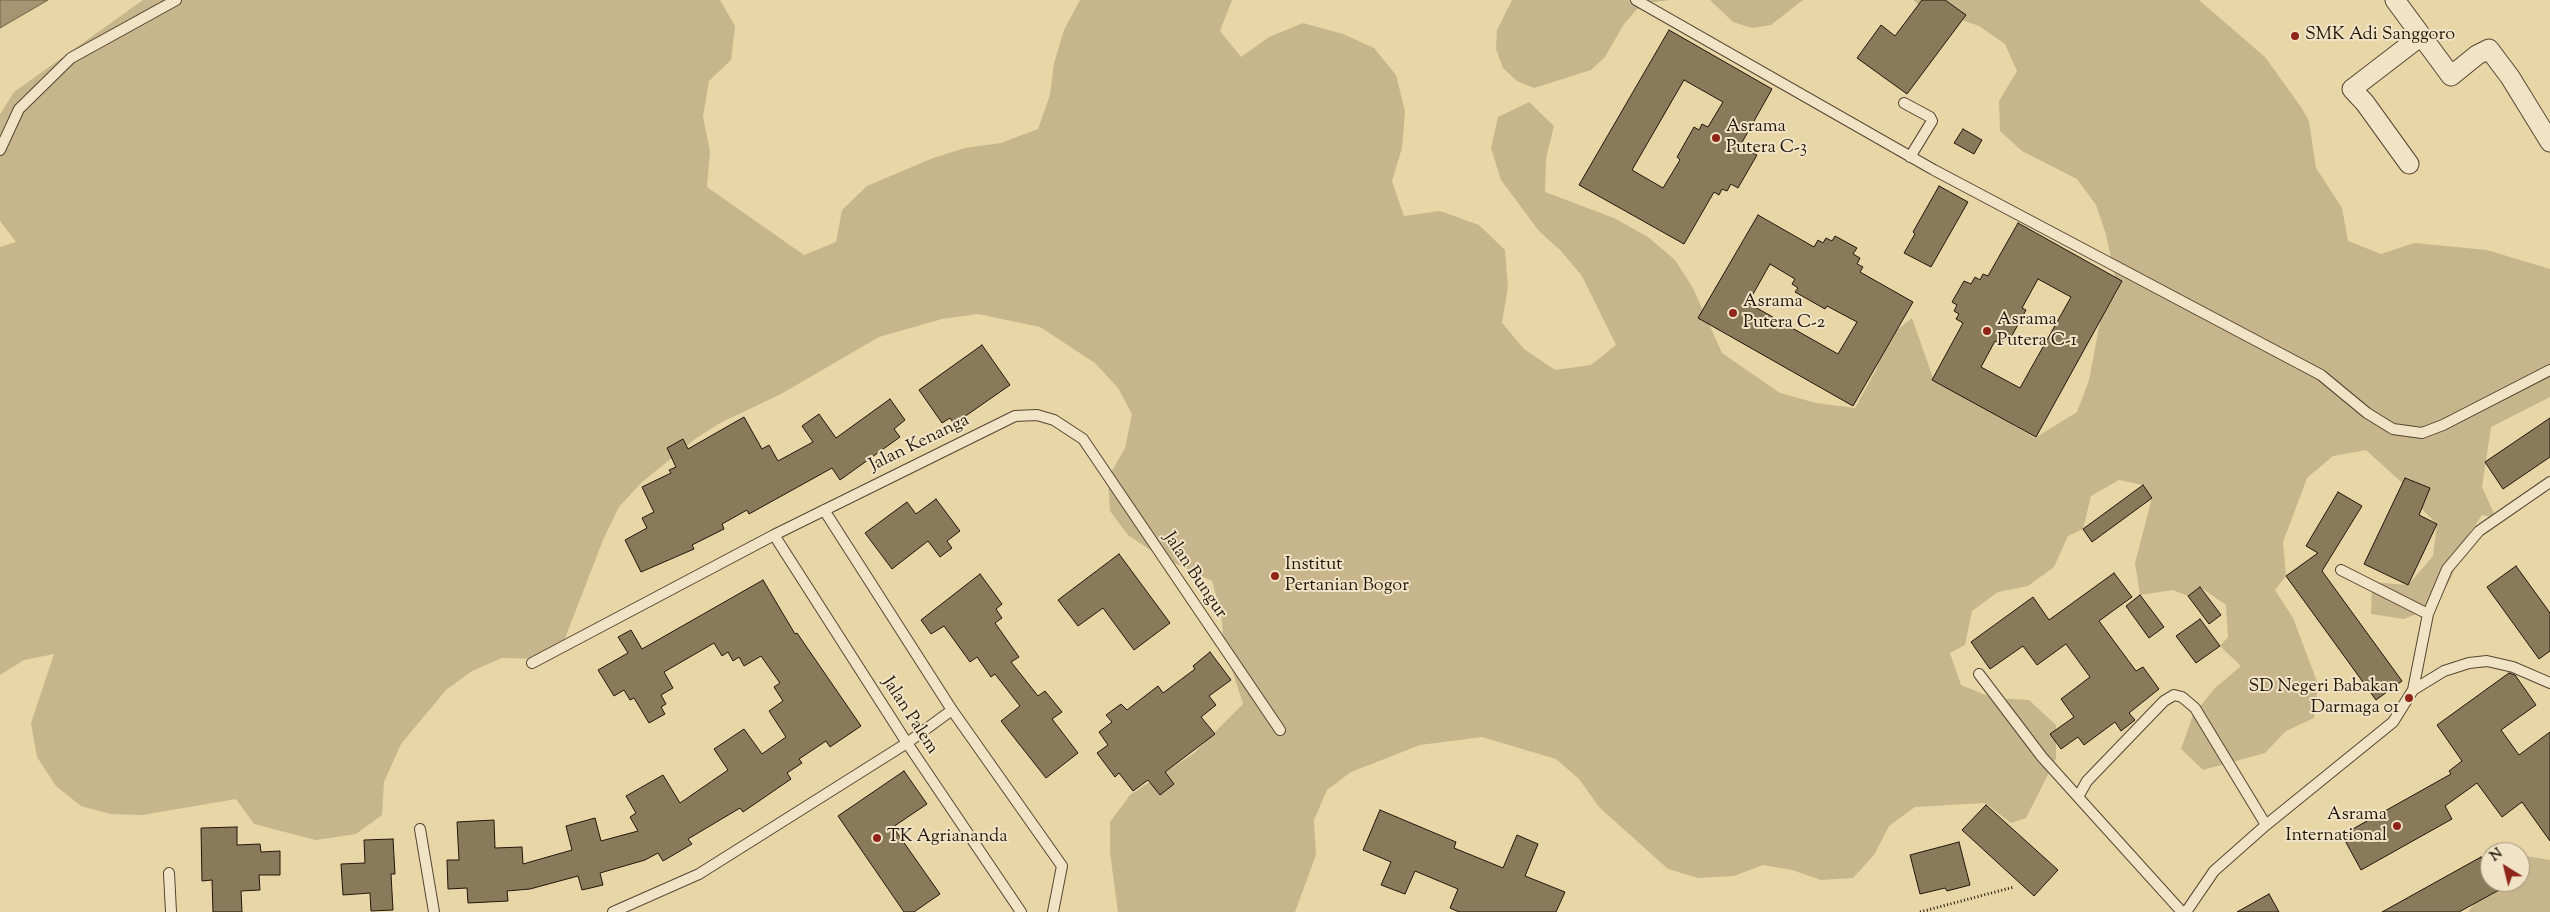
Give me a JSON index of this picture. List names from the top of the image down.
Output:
{
  "streets": {
    "lane": ["Jalan Kenanga", "Jalan Bungur", "Jalan Palem"]
  },
  "crossings": [
    ["Jalan Kenanga", "Jalan Bungur"],
    ["Jalan Kenanga", "Jalan Palem"]
  ],
  "places": [
    "SMK Adi Sanggoro",
    "Asrama Putera C-3",
    "Asrama Putera C-2",
    "Asrama Putera C-1",
    "Institut Pertanian Bogor",
    "SD Negeri Babakan Darmaga 01",
    "Asrama International",
    "TK Agriananda"
  ],
  "north": "top left"
}
